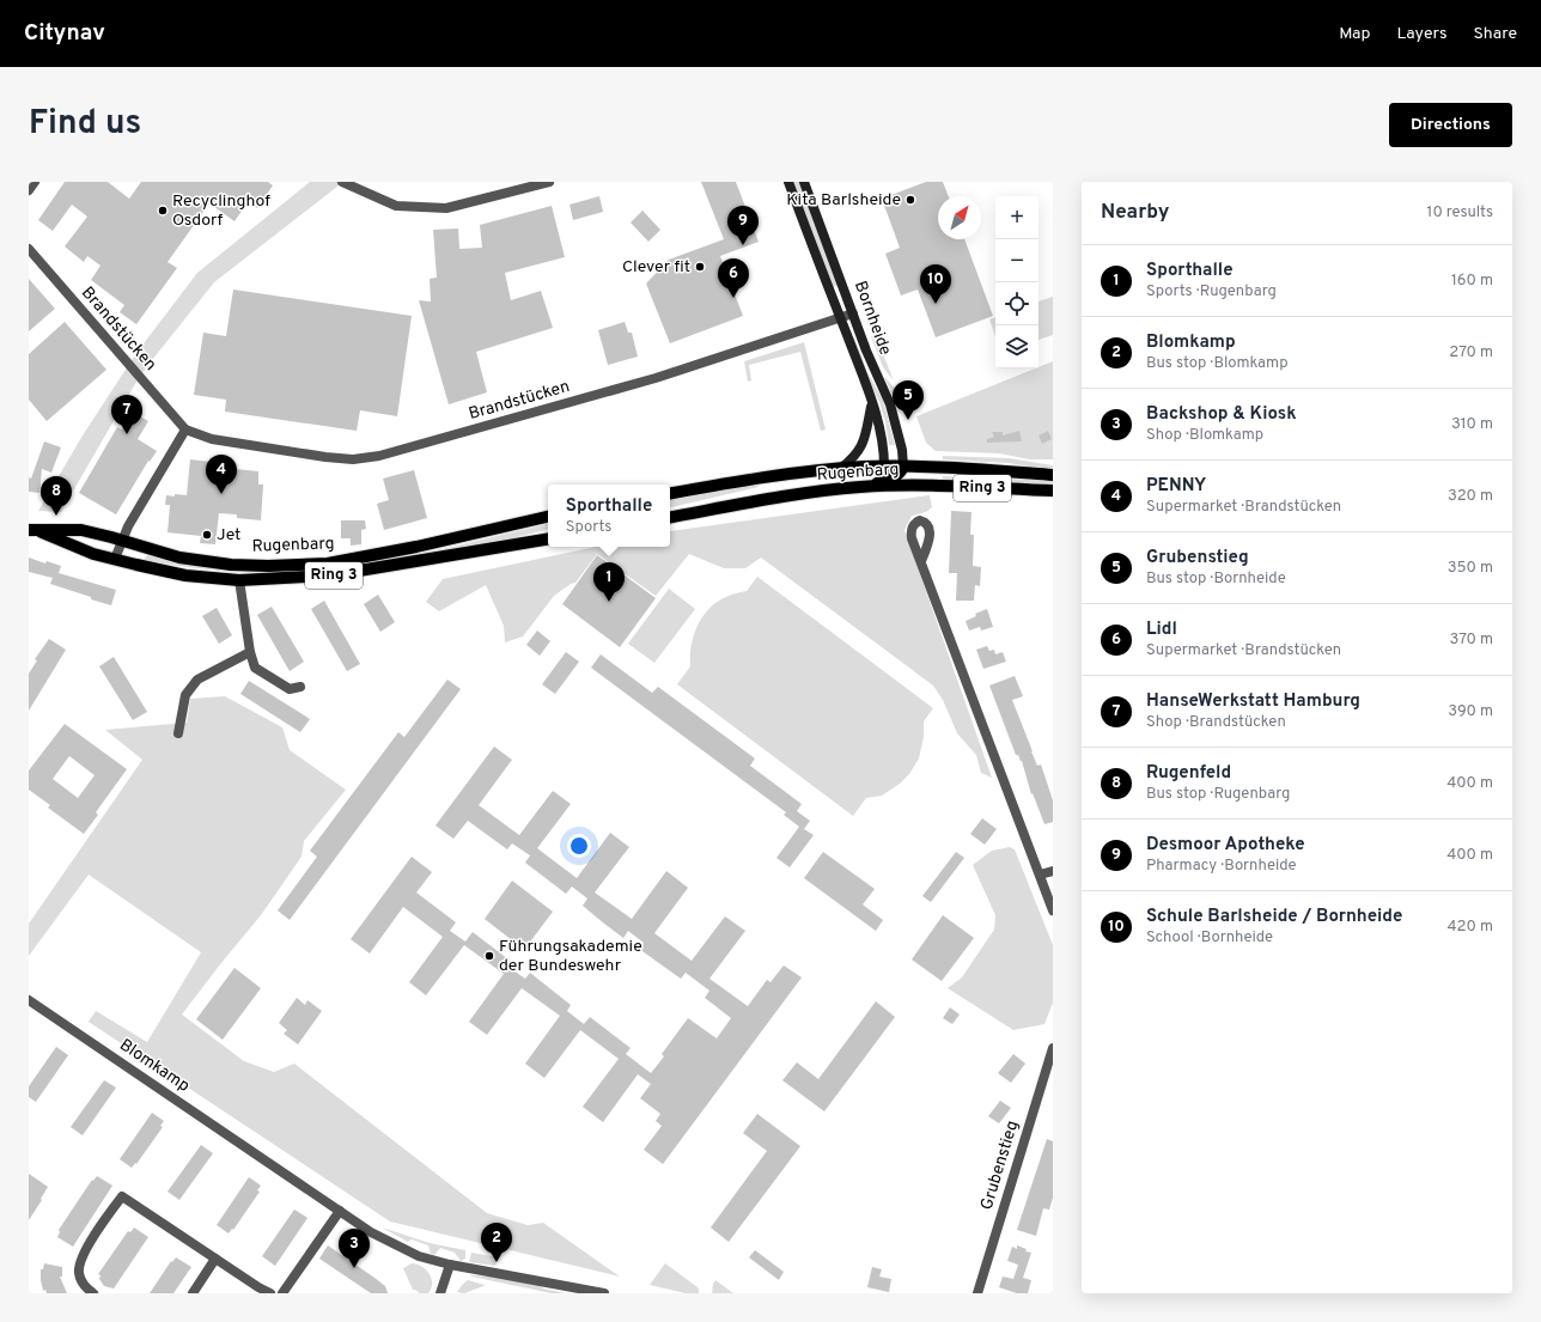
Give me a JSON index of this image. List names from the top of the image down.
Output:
{
  "streets": {
    "main road": ["Rugenbarg", "Ring 3"],
    "street": [
      "Bornheide",
      "Brandstücken",
      "Blomkamp",
      "Grubenstieg"
    ]
  },
  "crossings": [
    ["Bornheide", "Brandstücken"],
    ["Bornheide", "Rugenbarg"]
  ],
  "places": [
    "Kita Barlsheide",
    "Recyclinghof Osdorf",
    "Clever fit",
    "Jet",
    "Führungsakademie der Bundeswehr"
  ],
  "north": "top right",
  "page": {
    "header": "Citynav",
    "nav": ["Map", "Layers", "Share"],
    "title": "Find us",
    "buttons": "Directions",
    "heading": ["Nearby", "10 results"],
    "map_buttons": ["+", "−"],
    "pins": [
      "9",
      "6",
      "10",
      "5",
      "7",
      "4",
      "8",
      "1",
      "2",
      "3"
    ],
    "list": [
      {
        "mark": "1",
        "name": "Sporthalle",
        "note": "Sports · Rugenbarg",
        "value": "160 m"
      },
      {
        "mark": "2",
        "name": "Blomkamp",
        "note": "Bus stop · Blomkamp",
        "value": "270 m"
      },
      {
        "mark": "3",
        "name": "Backshop & Kiosk",
        "note": "Shop · Blomkamp",
        "value": "310 m"
      },
      {
        "mark": "4",
        "name": "PENNY",
        "note": "Supermarket · Brandstücken",
        "value": "320 m"
      },
      {
        "mark": "5",
        "name": "Grubenstieg",
        "note": "Bus stop · Bornheide",
        "value": "350 m"
      },
      {
        "mark": "6",
        "name": "Lidl",
        "note": "Supermarket · Brandstücken",
        "value": "370 m"
      },
      {
        "mark": "7",
        "name": "HanseWerkstatt Hamburg",
        "note": "Shop · Brandstücken",
        "value": "390 m"
      },
      {
        "mark": "8",
        "name": "Rugenfeld",
        "note": "Bus stop · Rugenbarg",
        "value": "400 m"
      },
      {
        "mark": "9",
        "name": "Desmoor Apotheke",
        "note": "Pharmacy · Bornheide",
        "value": "400 m"
      },
      {
        "mark": "10",
        "name": "Schule Barlsheide / Bornheide",
        "note": "School · Bornheide",
        "value": "420 m"
      }
    ],
    "popup": ["Sporthalle", "Sports"]
  }
}
